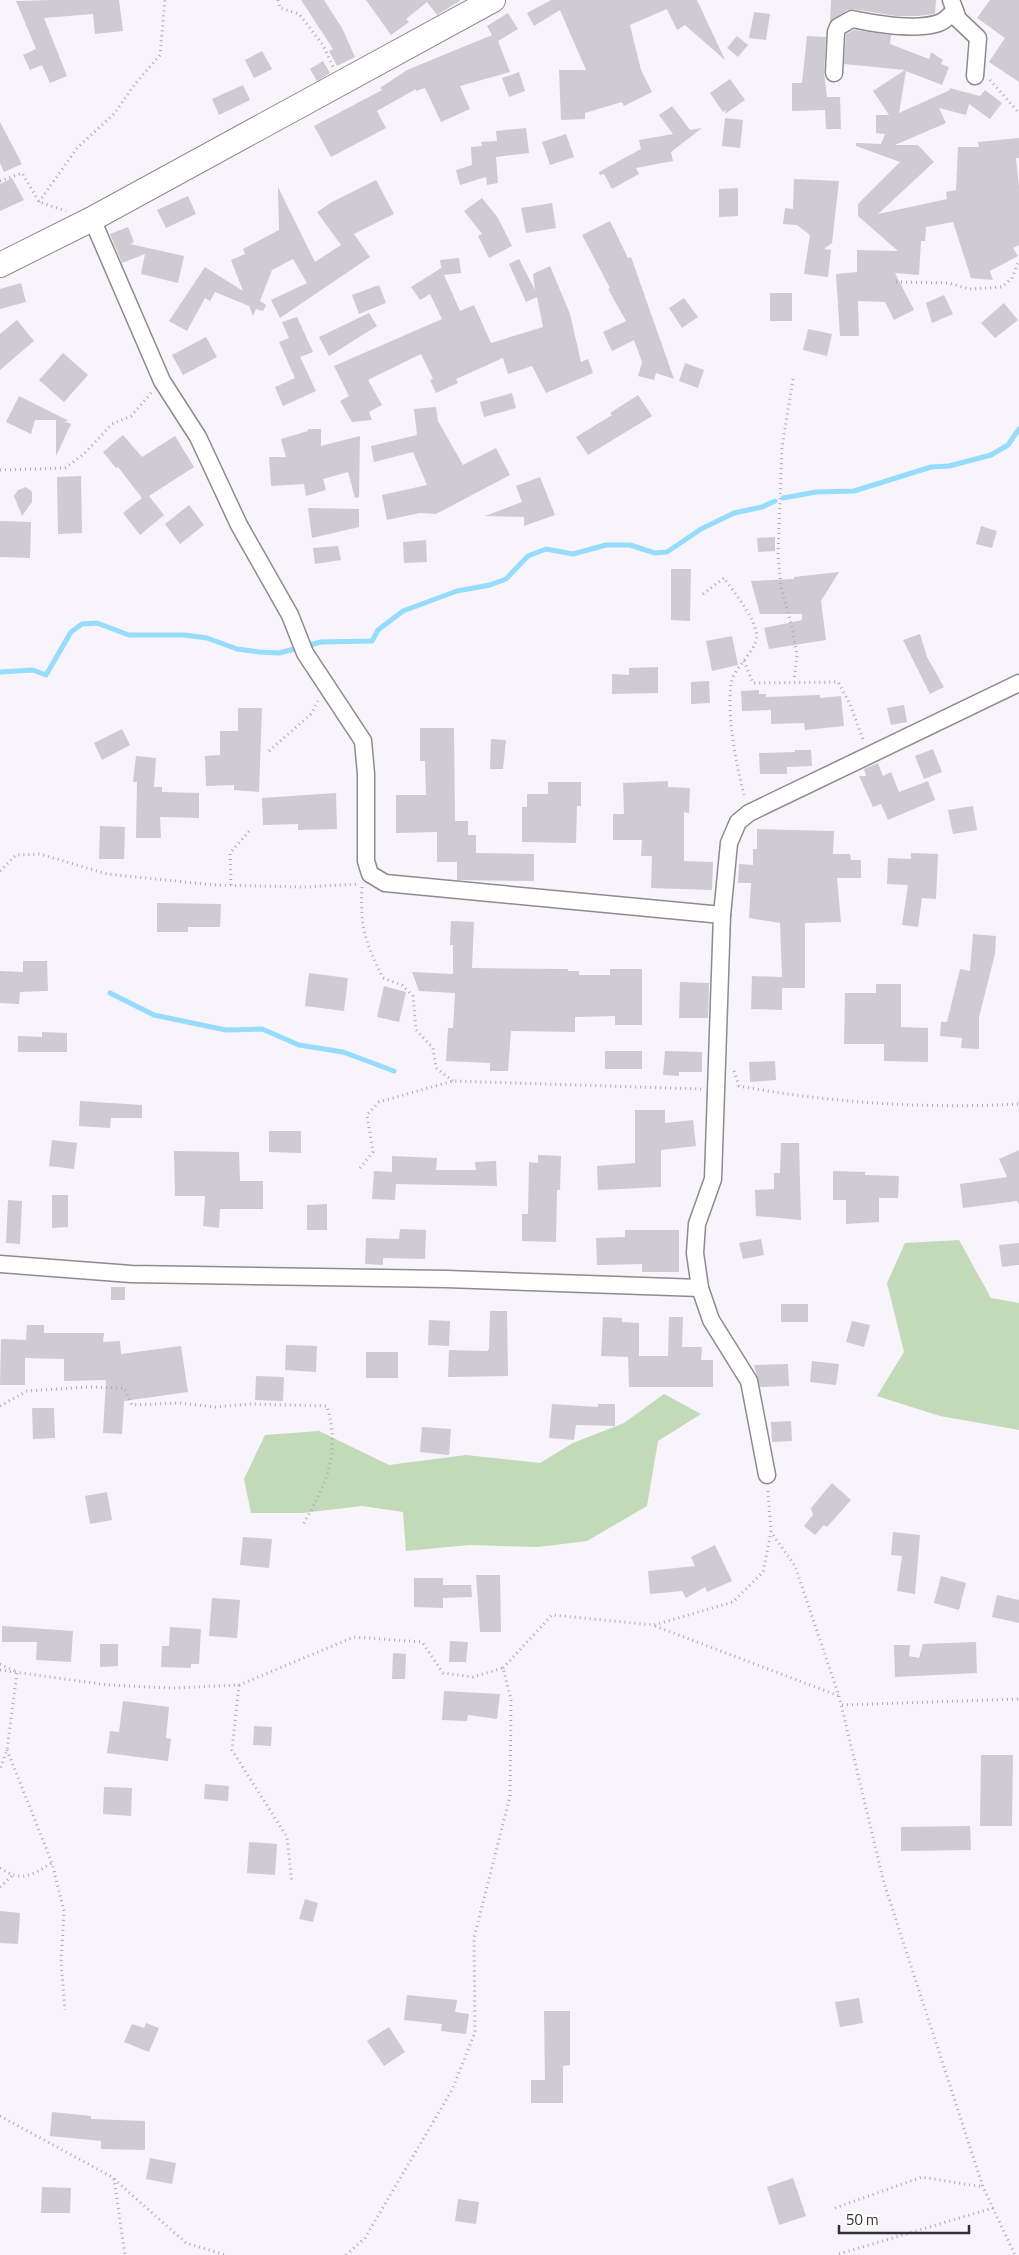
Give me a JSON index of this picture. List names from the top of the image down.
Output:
{
  "scale_bar": "50 m"
}
